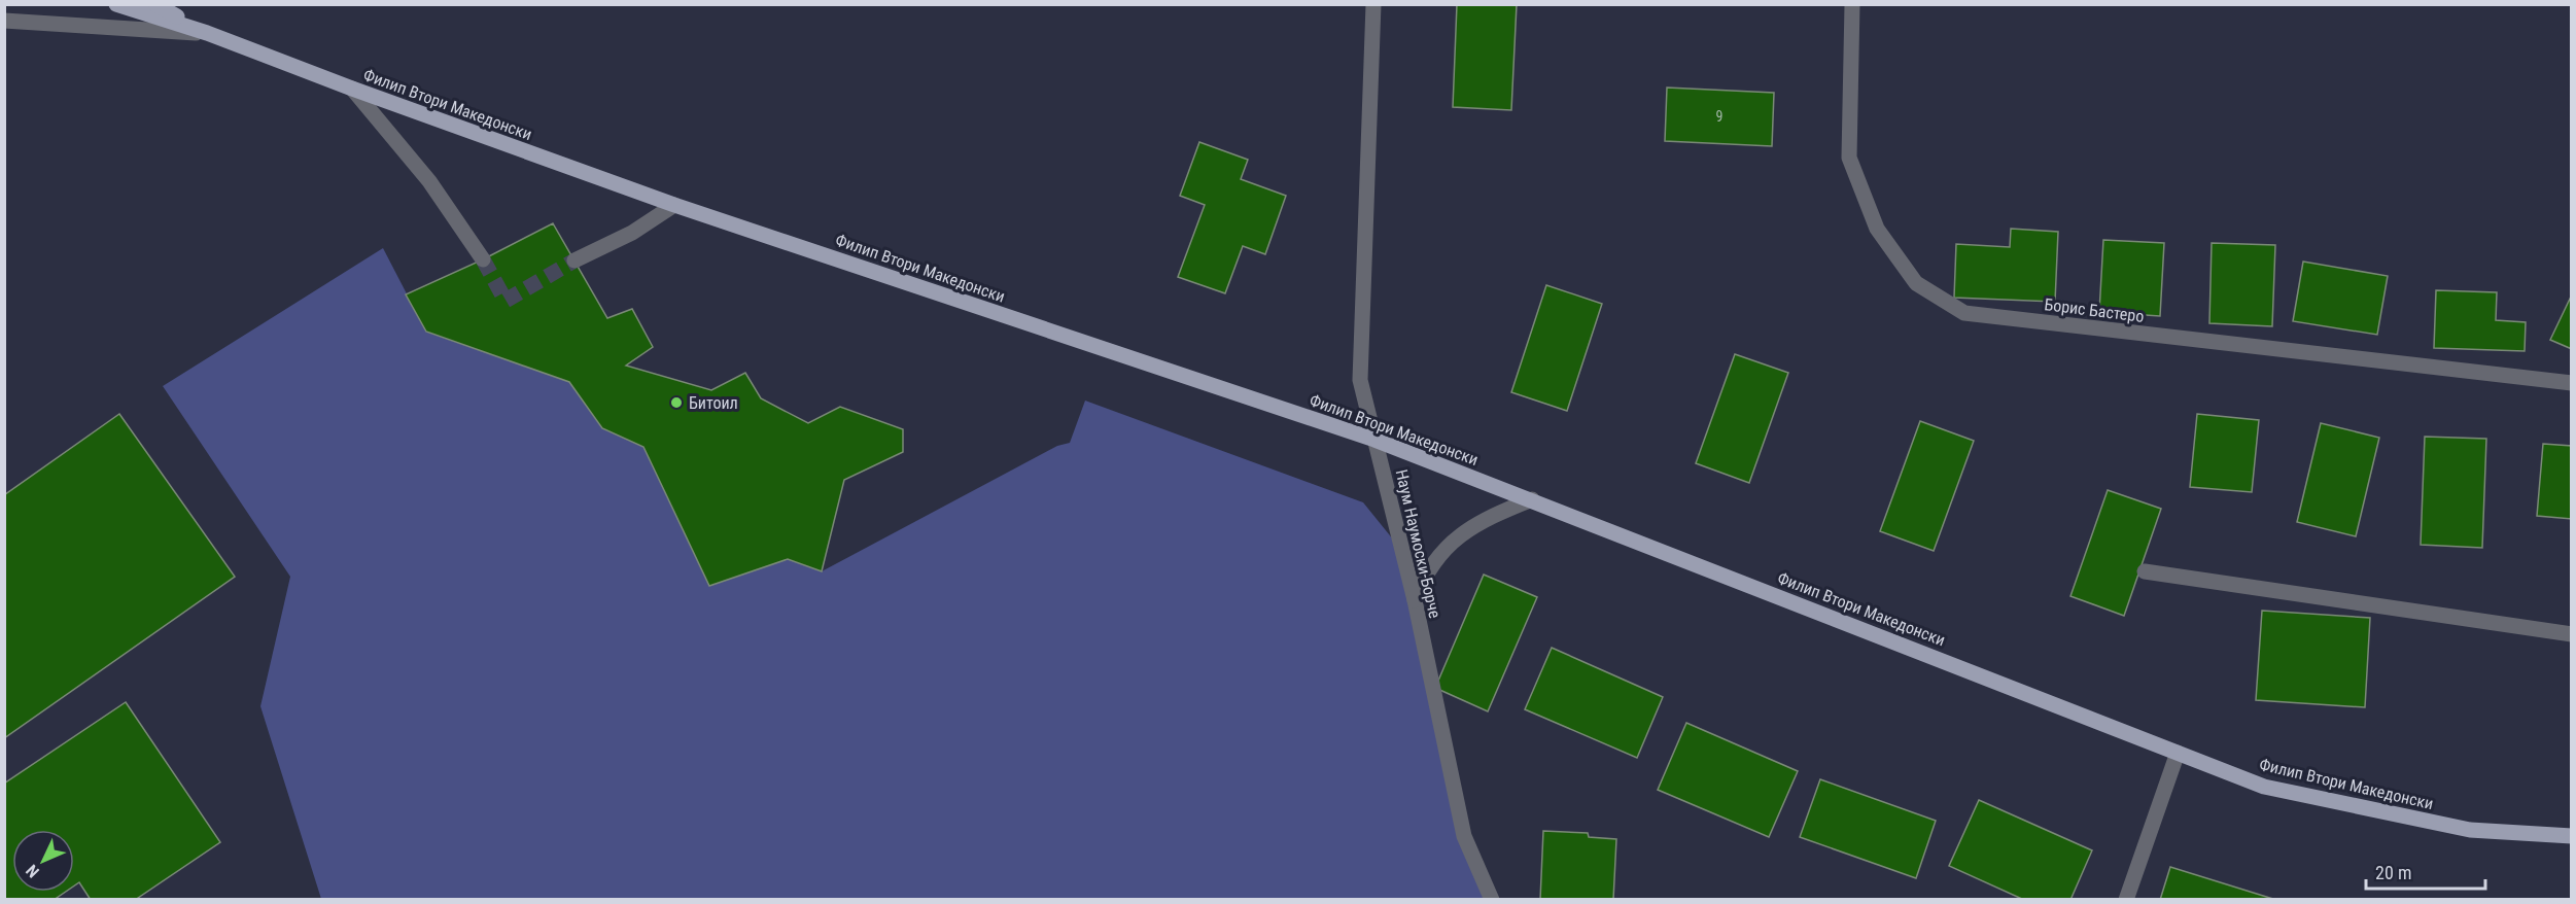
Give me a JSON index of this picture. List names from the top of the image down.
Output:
{
  "streets": {
    "main road": ["Филип Втори Македонски"],
    "street": ["Борис Бастеро", "Наум Наумоски-Борче"]
  },
  "crossings": [
    ["Филип Втори Македонски", "Наум Наумоски-Борче"]
  ],
  "places": ["Битоил"],
  "house_numbers": ["9"],
  "scale_bar": "20 m",
  "north": "bottom left"
}
